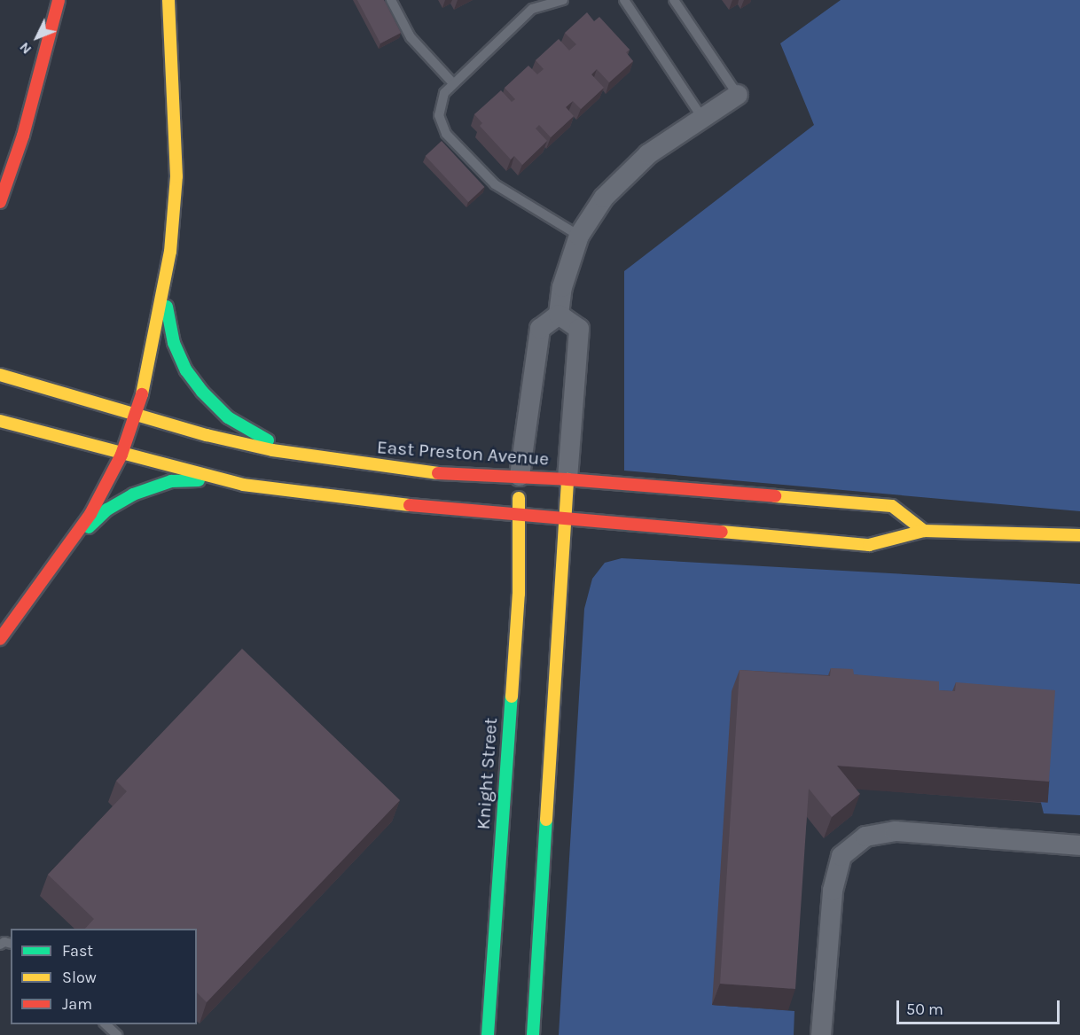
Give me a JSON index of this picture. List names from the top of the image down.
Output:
{
  "streets": {
    "street": ["East Preston Avenue", "Knight Street"]
  },
  "crossings": [
    ["East Preston Avenue", "Knight Street"]
  ],
  "legend": ["Fast", "Slow", "Jam"],
  "scale_bar": "50 m",
  "north": "bottom left"
}
